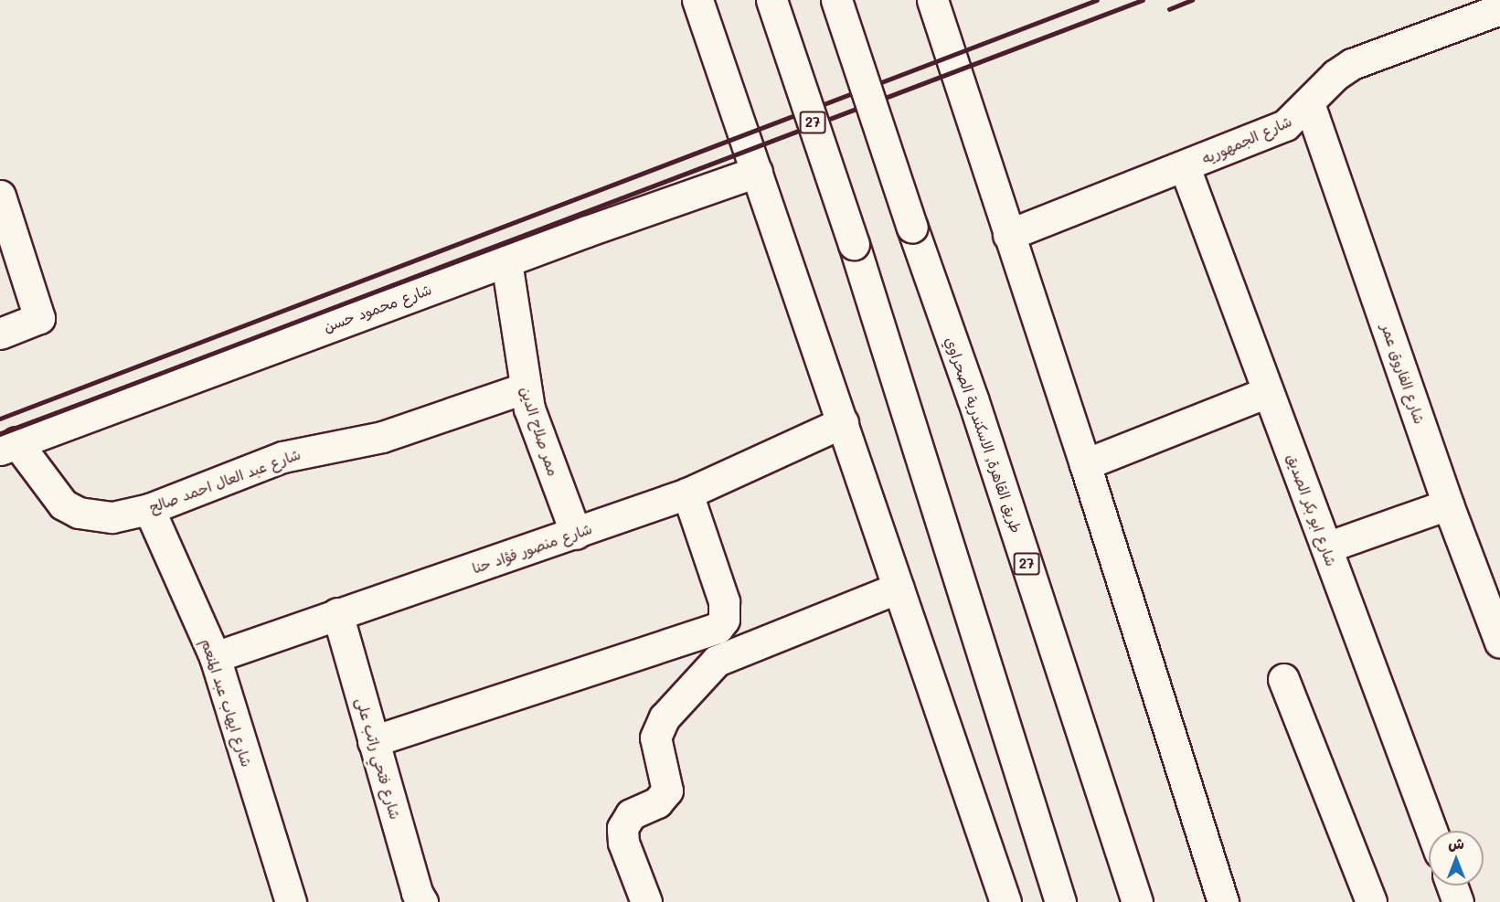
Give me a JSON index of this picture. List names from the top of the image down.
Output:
{
  "streets": {
    "main road": [
      "27",
      "شارع الجمهوريه",
      "شارع محمود حسن",
      "شارع الفاروق عمر",
      "ممر صلاح الدين",
      "طريق القاهرة, الاسكندرية الصحراوي",
      "شارع عبد العال احمد صالح",
      "شارع ابو بكر الصديق",
      "شارع منصور فؤاد حنا",
      "شارع ايهاب عبد المنعم",
      "شارع فتحي راتب على"
    ]
  },
  "crossings": [
    ["شارع الجمهوريه", "شارع الفاروق عمر"],
    ["شارع الجمهوريه", "شارع ابو بكر الصديق"],
    ["شارع محمود حسن", "ممر صلاح الدين"],
    ["شارع محمود حسن", "شارع عبد العال احمد صالح"],
    ["ممر صلاح الدين", "شارع عبد العال احمد صالح"],
    ["ممر صلاح الدين", "شارع منصور فؤاد حنا"],
    ["شارع عبد العال احمد صالح", "شارع ايهاب عبد المنعم"],
    ["شارع منصور فؤاد حنا", "شارع ايهاب عبد المنعم"],
    ["شارع منصور فؤاد حنا", "شارع فتحي راتب على"]
  ],
  "north": "top"
}
